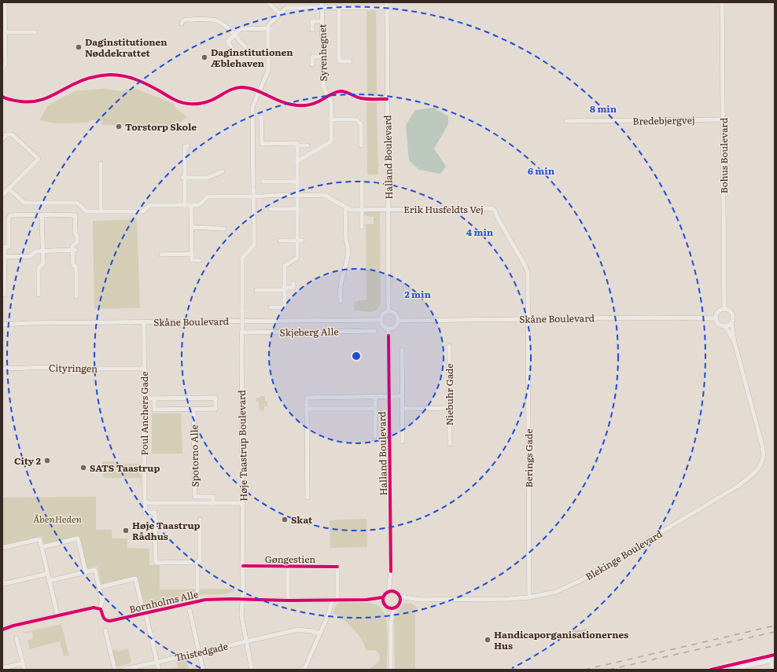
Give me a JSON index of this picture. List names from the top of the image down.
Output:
{
  "streets": {
    "street": [
      "Syrenhegnet",
      "Bredebjergvej",
      "Bohus Boulevard",
      "Halland Boulevard",
      "Erik Husfeldts Vej",
      "Skåne Boulevard",
      "Skjeberg Alle",
      "Cityringen",
      "Niebuhr Gade",
      "Poul Anchers Gade",
      "Høje Taastrup Boulevard",
      "Spotorno Alle",
      "Berings Gade",
      "Blekinge Boulevard",
      "Bornholms Alle",
      "Thistedgade"
    ],
    "cycle path": ["Gøngestien"]
  },
  "crossings": [
    ["Bredebjergvej", "Bohus Boulevard"],
    ["Bohus Boulevard", "Skåne Boulevard"],
    ["Halland Boulevard", "Erik Husfeldts Vej"],
    ["Halland Boulevard", "Skåne Boulevard"],
    ["Halland Boulevard", "Blekinge Boulevard"],
    ["Halland Boulevard", "Bornholms Alle"],
    ["Erik Husfeldts Vej", "Skåne Boulevard"],
    ["Erik Husfeldts Vej", "Berings Gade"],
    ["Skåne Boulevard", "Poul Anchers Gade"],
    ["Skåne Boulevard", "Berings Gade"],
    ["Skjeberg Alle", "Høje Taastrup Boulevard"],
    ["Cityringen", "Poul Anchers Gade"],
    ["Høje Taastrup Boulevard", "Bornholms Alle"],
    ["Høje Taastrup Boulevard", "Thistedgade"],
    ["Berings Gade", "Blekinge Boulevard"],
    ["Blekinge Boulevard", "Bornholms Alle"]
  ],
  "parks": ["ÅbenHeden"],
  "places": [
    "Daginstitutionen Nøddekrattet",
    "Daginstitutionen Æblehaven",
    "Torstorp Skole",
    "City 2",
    "SATS Taastrup",
    "Skat",
    "Høje Taastrup Rådhus",
    "Handicaporganisationernes Hus"
  ],
  "rings": [
    "8 min",
    "6 min",
    "4 min",
    "2 min"
  ]
}
